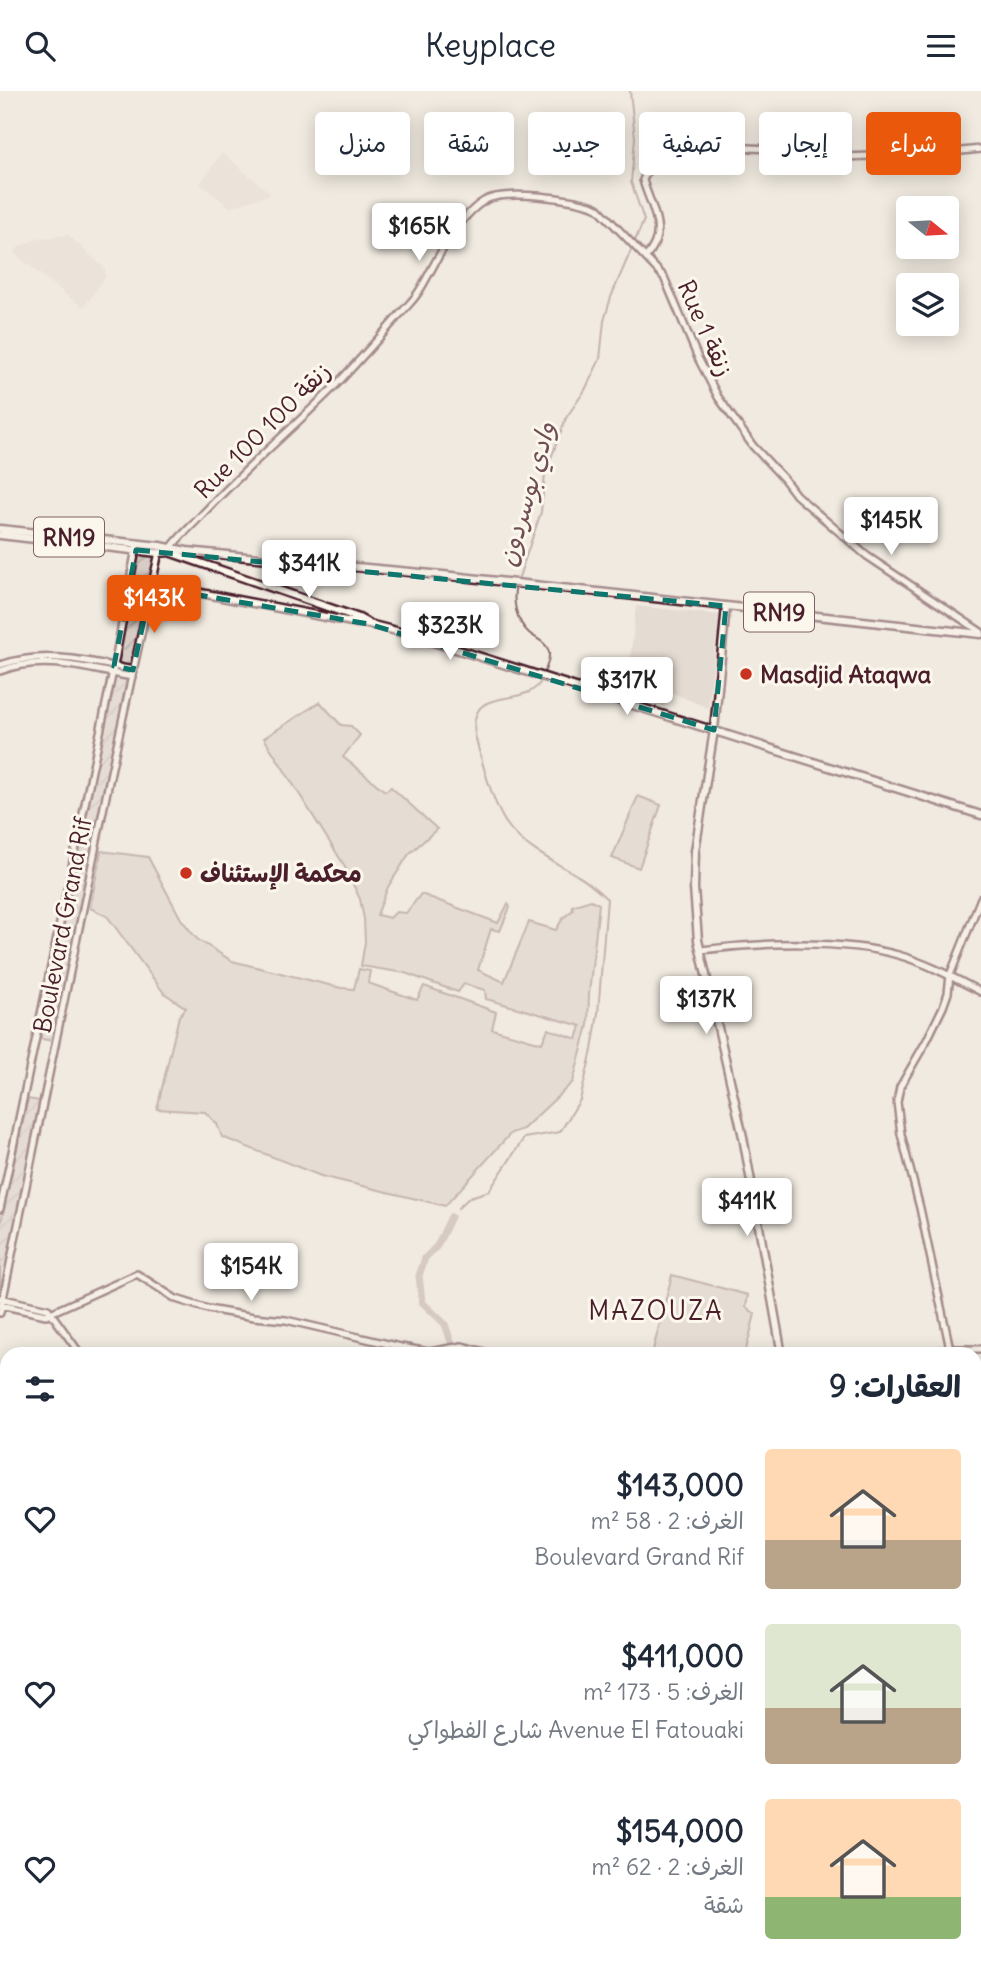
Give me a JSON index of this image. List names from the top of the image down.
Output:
{
  "streets": {
    "main road": ["RN19"],
    "street": ["Rue زنقة 1", "Rue 100 زنقة 100", "Boulevard Grand Rif"]
  },
  "crossings": [
    ["Rue زنقة 1", "Rue 100 زنقة 100"],
    ["Rue زنقة 1", "RN19"],
    ["Rue 100 زنقة 100", "RN19"],
    ["RN19", "Boulevard Grand Rif"]
  ],
  "districts": ["MAZOUZA"],
  "water": ["وادي بوسردون"],
  "places": ["Masdjid Ataqwa", "محكمة الإستئناف"],
  "north": "right",
  "page": {
    "header": "Keyplace",
    "chip": [
      "شراء",
      "إيجار",
      "تصفية",
      "جديد",
      "شقة",
      "منزل"
    ],
    "price": [
      "$165K",
      "$145K",
      "$341K",
      "$143K",
      "$323K",
      "$317K",
      "$137K",
      "$411K",
      "$154K"
    ],
    "heading": "العقارات: 9",
    "list": [
      {
        "name": "$143,000",
        "note": "الغرف: 2 · 58 m² · Boulevard Grand Rif"
      },
      {
        "name": "$411,000",
        "note": "الغرف: 5 · 173 m² · Avenue El Fatouaki شارع الفطواكي"
      },
      {
        "name": "$154,000",
        "note": "الغرف: 2 · 62 m² · شقة"
      }
    ]
  }
}
